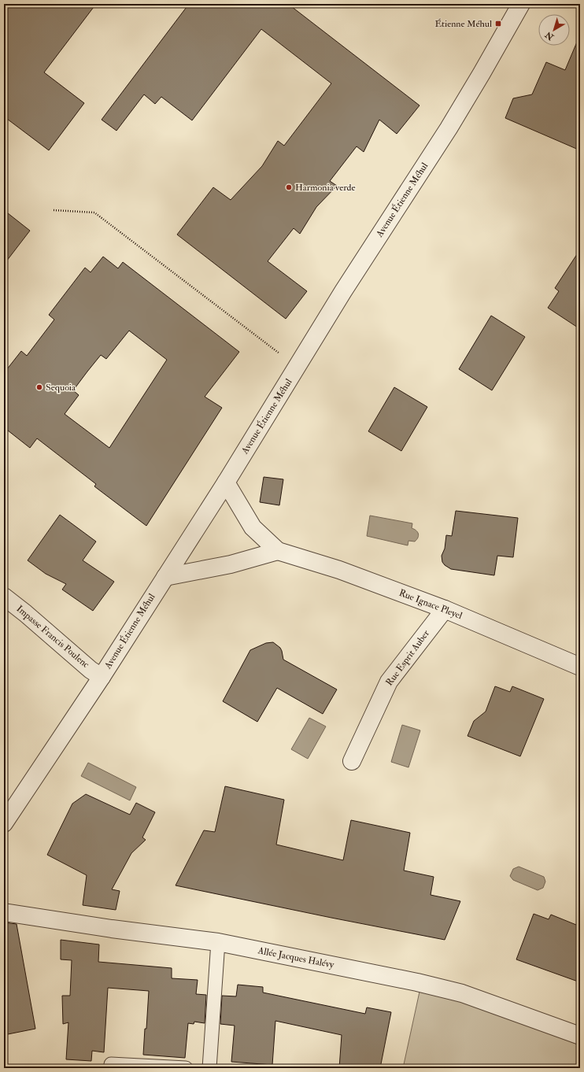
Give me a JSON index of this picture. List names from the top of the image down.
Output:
{
  "streets": {
    "street": [
      "Avenue Étienne Méhul",
      "Rue Ignace Pleyel",
      "Impasse Francis Poulenc",
      "Rue Esprit Auber",
      "Allée Jacques Halévy"
    ]
  },
  "crossings": [
    ["Avenue Étienne Méhul", "Rue Ignace Pleyel"],
    ["Avenue Étienne Méhul", "Impasse Francis Poulenc"],
    ["Rue Ignace Pleyel", "Rue Esprit Auber"]
  ],
  "places": {
    "transit": ["Étienne Méhul"],
    "other": ["Harmonia verde", "Sequoia"]
  },
  "north": "bottom left"
}
